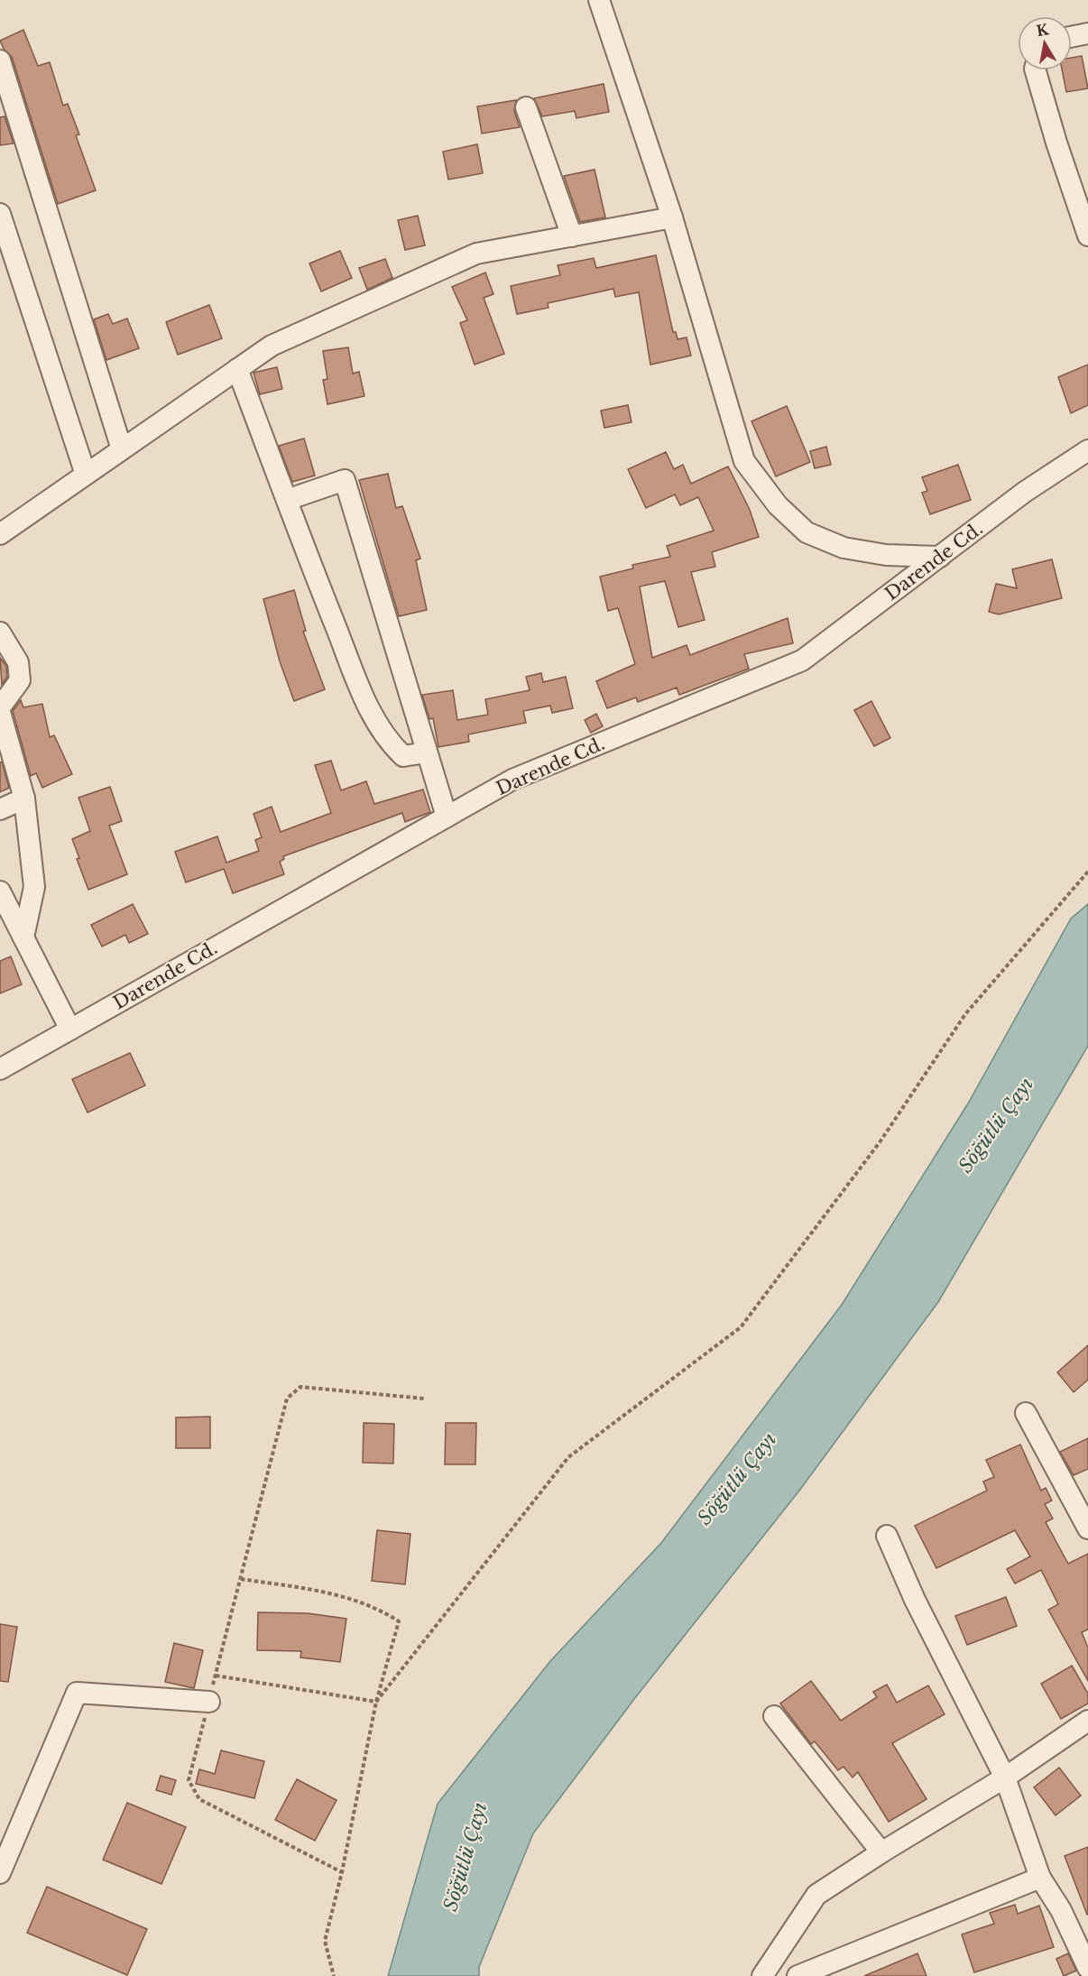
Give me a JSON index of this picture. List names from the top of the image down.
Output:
{
  "streets": {
    "street": ["Darende Cd."]
  },
  "water": ["Söğütlü Çayı"],
  "north": "top"
}
